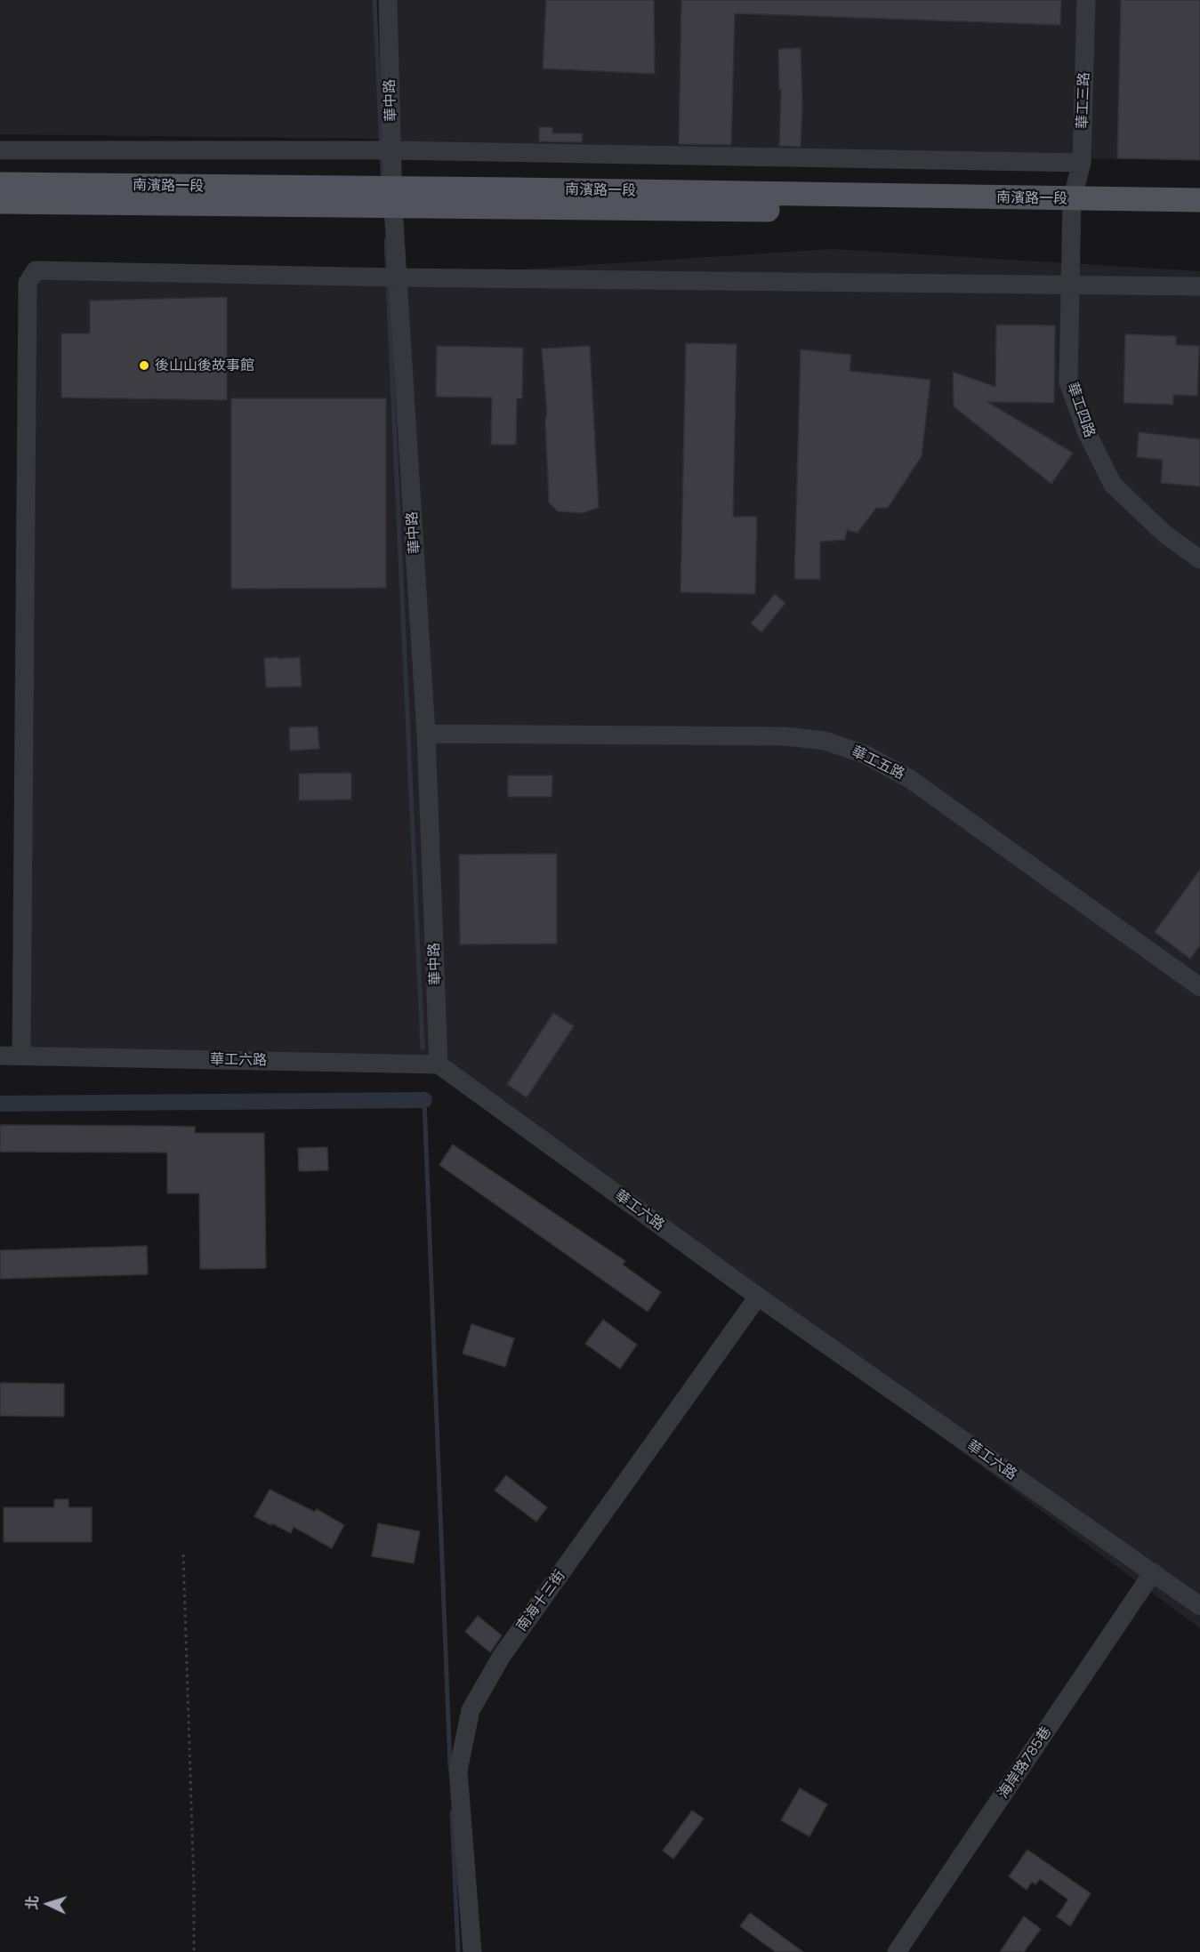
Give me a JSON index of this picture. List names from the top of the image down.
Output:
{
  "streets": {
    "main road": ["南濱路一段"],
    "street": [
      "華中路",
      "華工三路",
      "華工四路",
      "華工五路",
      "華工六路",
      "南海十三街",
      "海岸路785巷"
    ]
  },
  "crossings": [
    ["華中路", "南濱路一段"],
    ["華中路", "華工五路"],
    ["華中路", "華工六路"],
    ["華工三路", "南濱路一段"],
    ["華工三路", "華工四路"],
    ["南濱路一段", "華工四路"],
    ["華工六路", "南海十三街"],
    ["華工六路", "海岸路785巷"]
  ],
  "places": ["後山山後故事館"],
  "north": "left"
}
